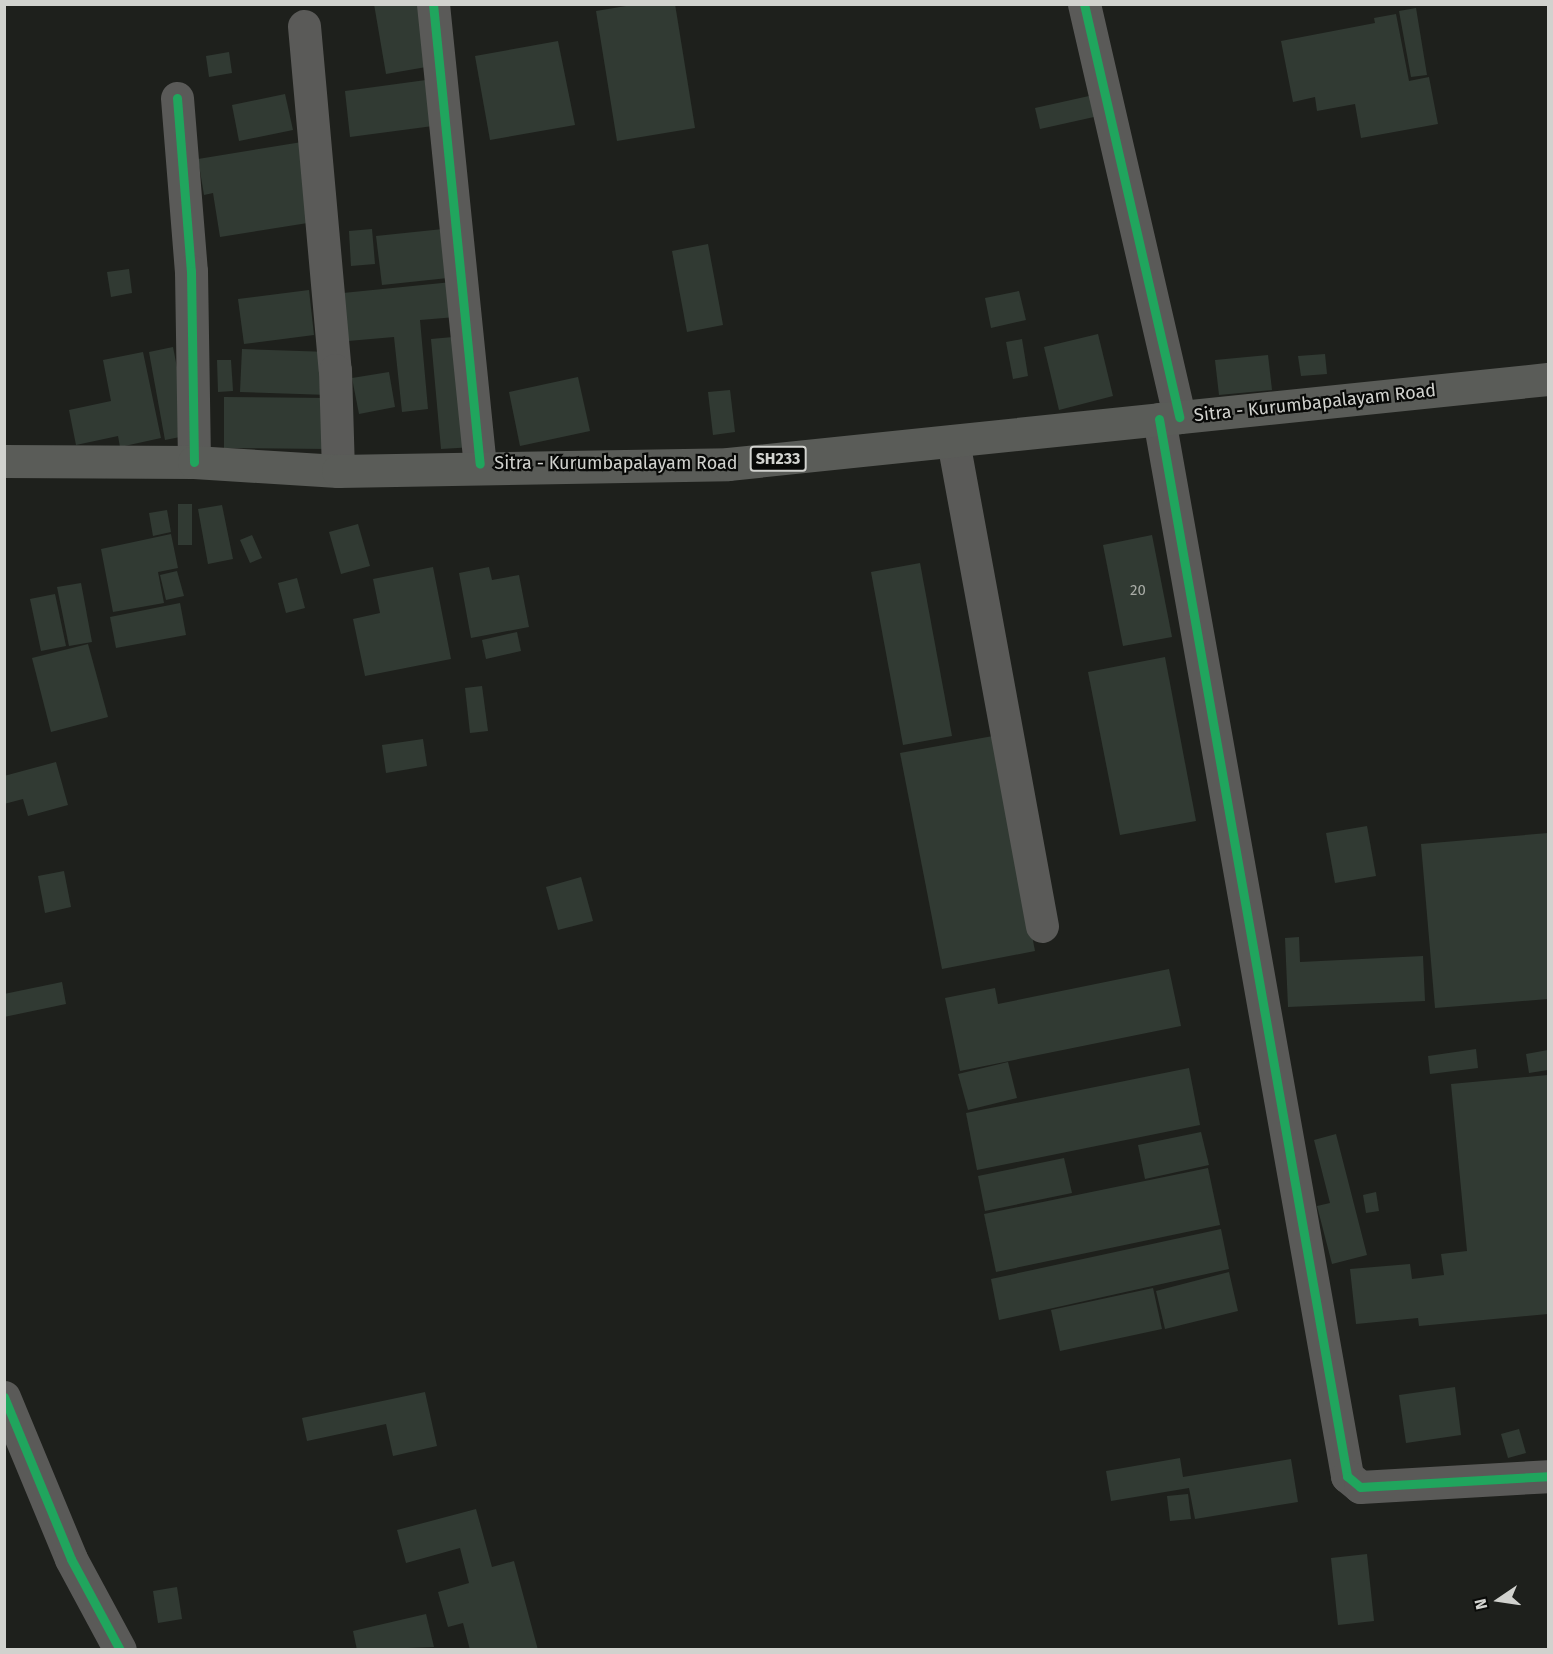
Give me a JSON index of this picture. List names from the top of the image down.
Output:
{
  "streets": {
    "main road": ["Sitra - Kurumbapalayam Road", "SH233"]
  },
  "house_numbers": ["20"],
  "north": "left"
}
